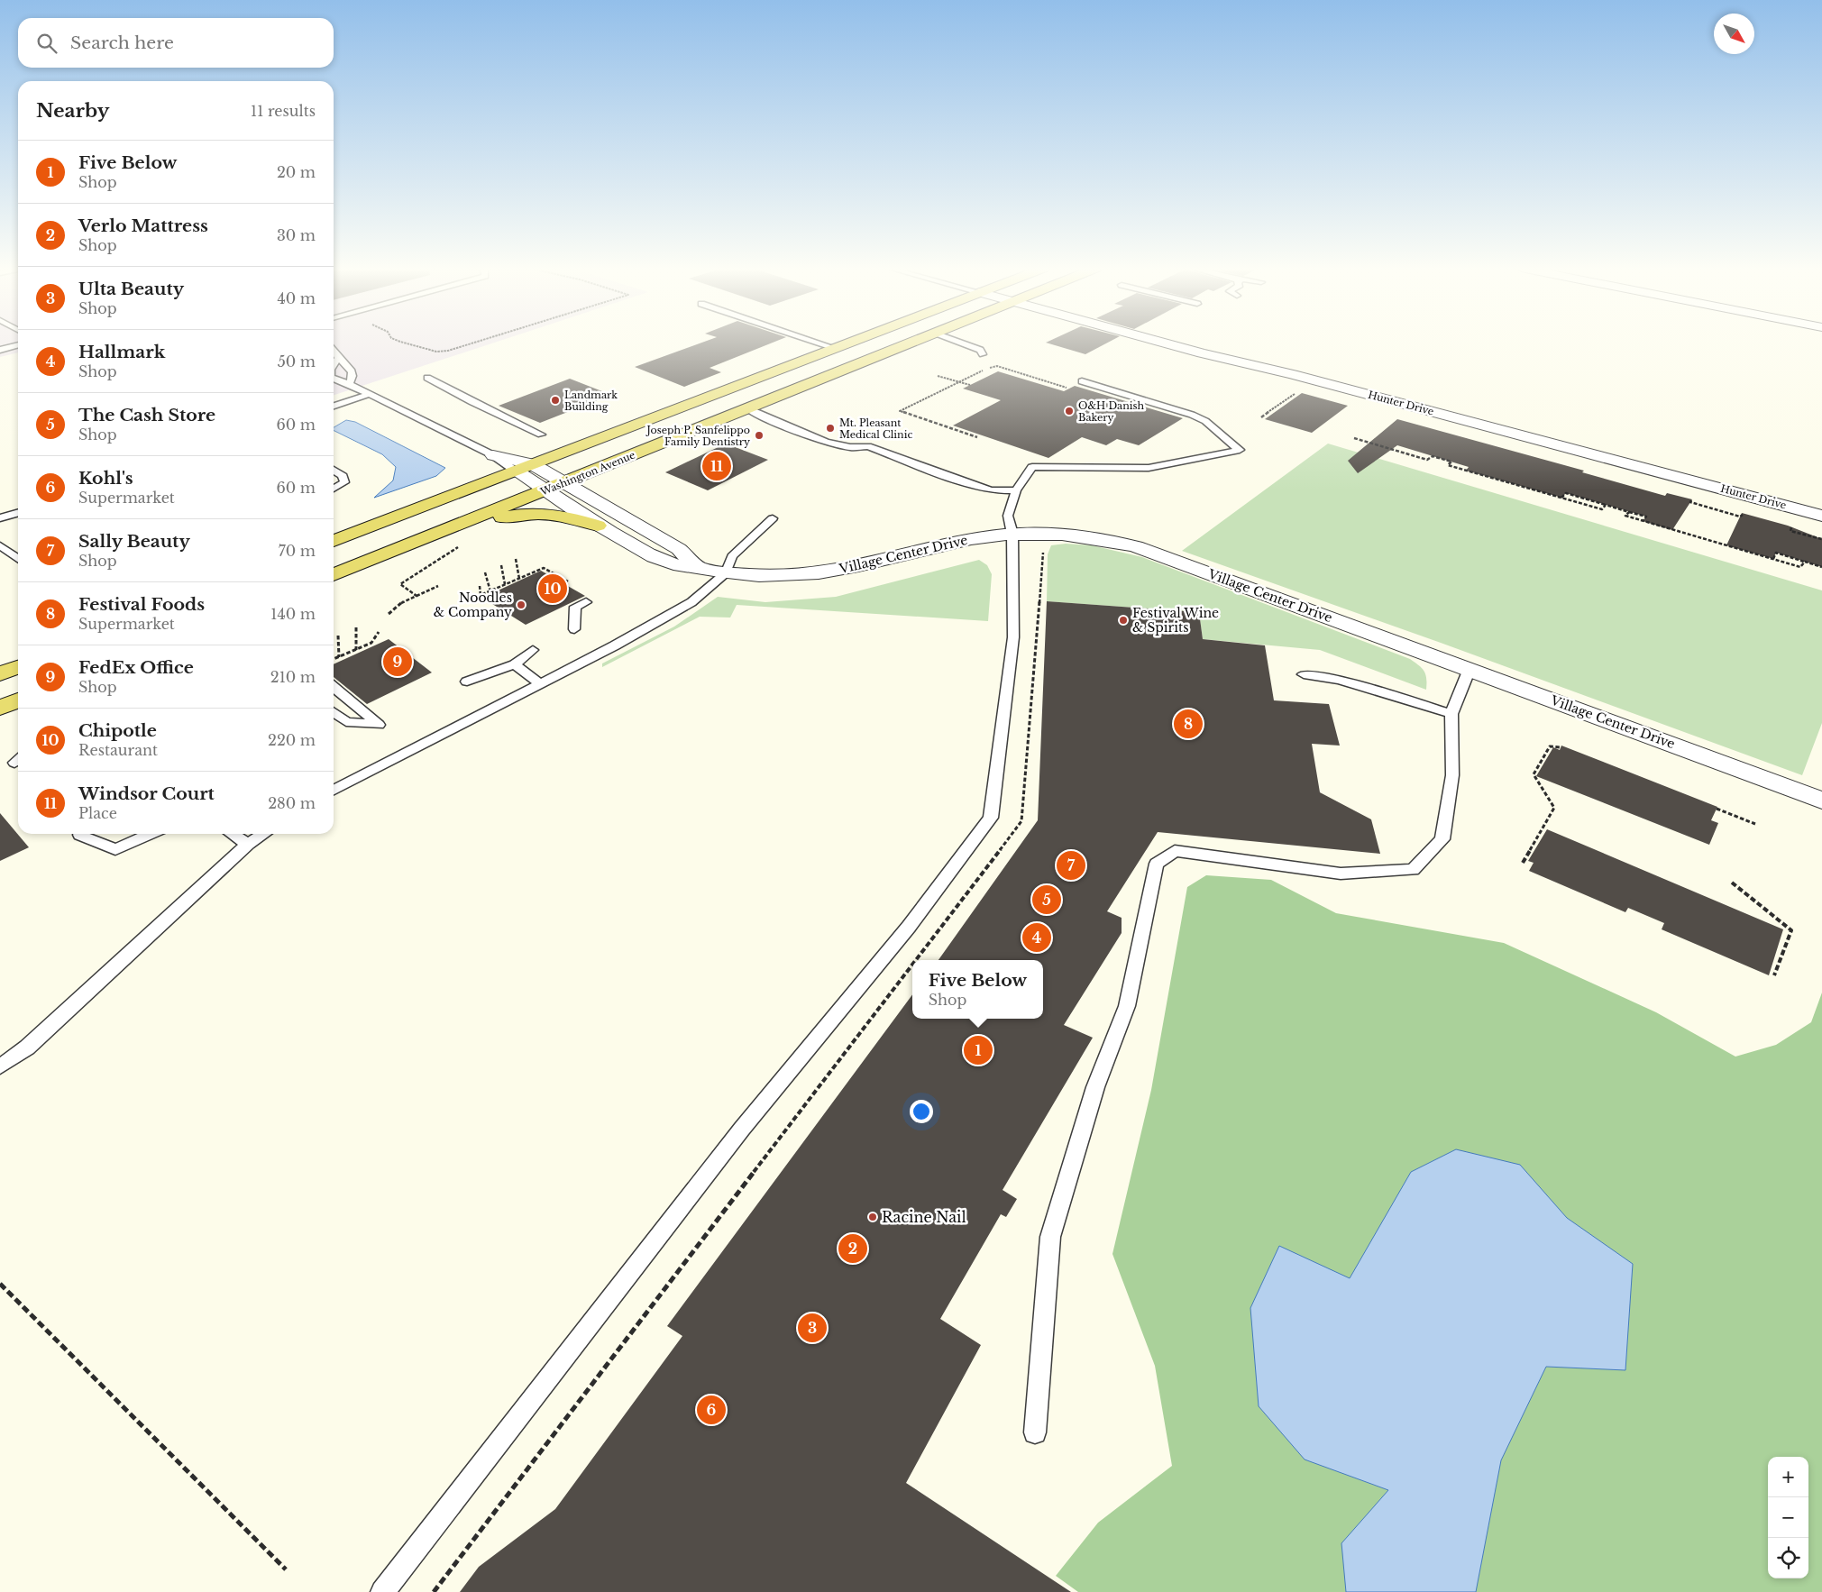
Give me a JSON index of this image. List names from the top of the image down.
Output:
{
  "streets": {
    "main road": ["Washington Avenue"],
    "street": ["Hunter Drive", "Village Center Drive"]
  },
  "crossings": [
    ["Washington Avenue", "Village Center Drive"]
  ],
  "places": [
    "Landmark Building",
    "O&H Danish Bakery",
    "Mt. Pleasant Medical Clinic",
    "Joseph P. Sanfelippo Family Dentistry",
    "Noodles & Company",
    "Festival Wine & Spirits",
    "Racine Nail"
  ],
  "north": "bottom right",
  "page": {
    "search": "Search here",
    "heading": ["Nearby", "11 results"],
    "list": [
      {
        "mark": "1",
        "name": "Five Below",
        "note": "Shop",
        "value": "20 m"
      },
      {
        "mark": "2",
        "name": "Verlo Mattress",
        "note": "Shop",
        "value": "30 m"
      },
      {
        "mark": "3",
        "name": "Ulta Beauty",
        "note": "Shop",
        "value": "40 m"
      },
      {
        "mark": "4",
        "name": "Hallmark",
        "note": "Shop",
        "value": "50 m"
      },
      {
        "mark": "5",
        "name": "The Cash Store",
        "note": "Shop",
        "value": "60 m"
      },
      {
        "mark": "6",
        "name": "Kohl's",
        "note": "Supermarket",
        "value": "60 m"
      },
      {
        "mark": "7",
        "name": "Sally Beauty",
        "note": "Shop",
        "value": "70 m"
      },
      {
        "mark": "8",
        "name": "Festival Foods",
        "note": "Supermarket",
        "value": "140 m"
      },
      {
        "mark": "9",
        "name": "FedEx Office",
        "note": "Shop",
        "value": "210 m"
      },
      {
        "mark": "10",
        "name": "Chipotle",
        "note": "Restaurant",
        "value": "220 m"
      },
      {
        "mark": "11",
        "name": "Windsor Court",
        "note": "Place",
        "value": "280 m"
      }
    ],
    "pins": [
      "11",
      "10",
      "9",
      "8",
      "7",
      "5",
      "4",
      "1",
      "2",
      "3",
      "6"
    ],
    "popup": ["Five Below", "Shop"],
    "map_buttons": ["+", "−"]
  }
}
